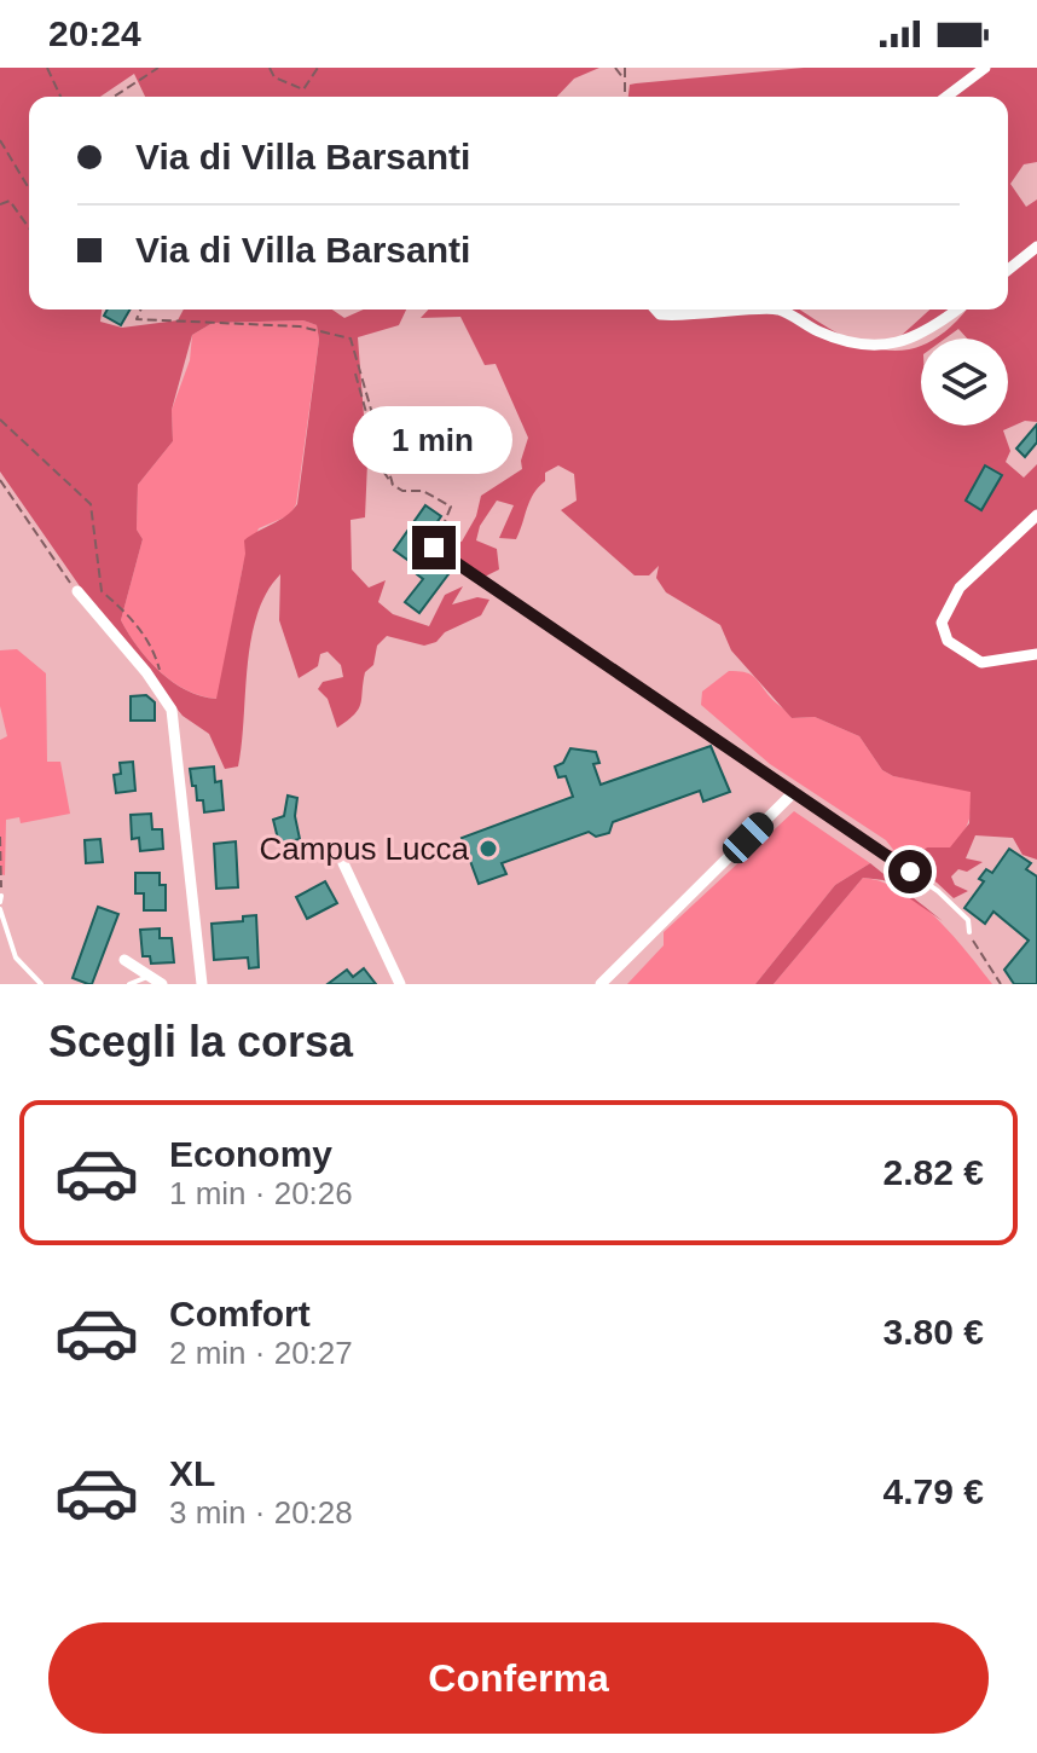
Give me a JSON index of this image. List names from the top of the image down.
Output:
{
  "places": ["Campus Lucca"],
  "page": {
    "status": "20:24",
    "banner": ["Via di Villa Barsanti", "Via di Villa Barsanti"],
    "bubble": "1 min",
    "heading": "Scegli la corsa",
    "list": [
      {
        "name": "Economy",
        "note": "1 min · 20:26",
        "value": "2.82 €"
      },
      {
        "name": "Comfort",
        "note": "2 min · 20:27",
        "value": "3.80 €"
      },
      {
        "name": "XL",
        "note": "3 min · 20:28",
        "value": "4.79 €"
      }
    ],
    "buttons": "Conferma"
  }
}
